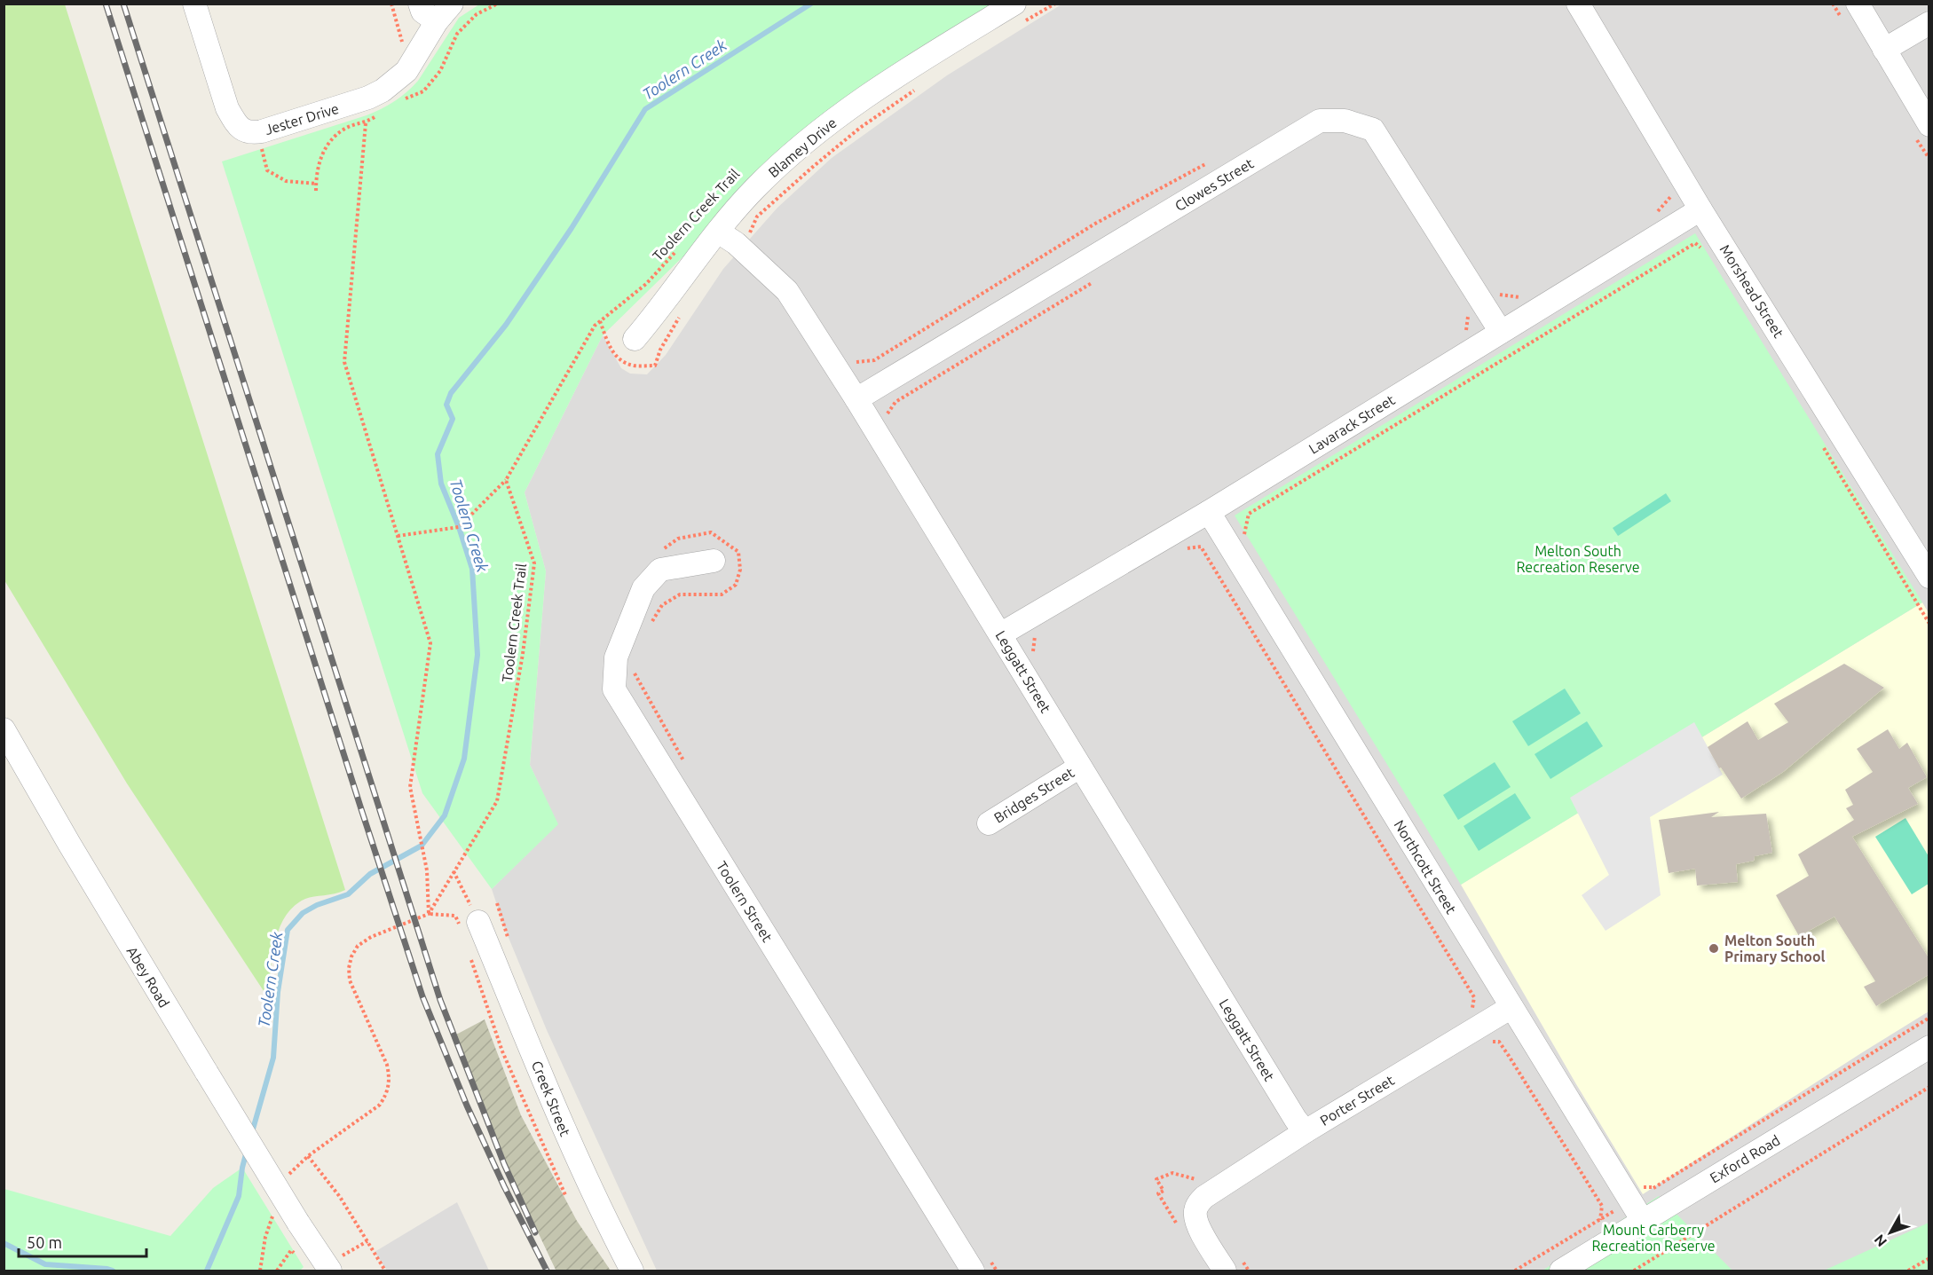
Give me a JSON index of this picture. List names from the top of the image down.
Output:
{
  "streets": {
    "street": [
      "Jester Drive",
      "Blamey Drive",
      "Clowes Street",
      "Morshead Street",
      "Lavarack Street",
      "Leggatt Street",
      "Bridges Street",
      "Northcott Street",
      "Toolern Street",
      "Abey Road",
      "Creek Street",
      "Porter Street",
      "Exford Road"
    ],
    "path": ["Toolern Creek Trail"]
  },
  "crossings": [
    ["Blamey Drive", "Leggatt Street"],
    ["Clowes Street", "Lavarack Street"],
    ["Clowes Street", "Leggatt Street"],
    ["Morshead Street", "Lavarack Street"],
    ["Lavarack Street", "Leggatt Street"],
    ["Lavarack Street", "Northcott Street"],
    ["Leggatt Street", "Bridges Street"],
    ["Leggatt Street", "Porter Street"],
    ["Northcott Street", "Porter Street"],
    ["Northcott Street", "Exford Road"]
  ],
  "water": ["Toolern Creek"],
  "parks": ["Melton South Recreation Reserve", "Mount Carberry Recreation Reserve"],
  "places": ["Melton South Primary School"],
  "scale_bar": "50 m",
  "north": "bottom left"
}
